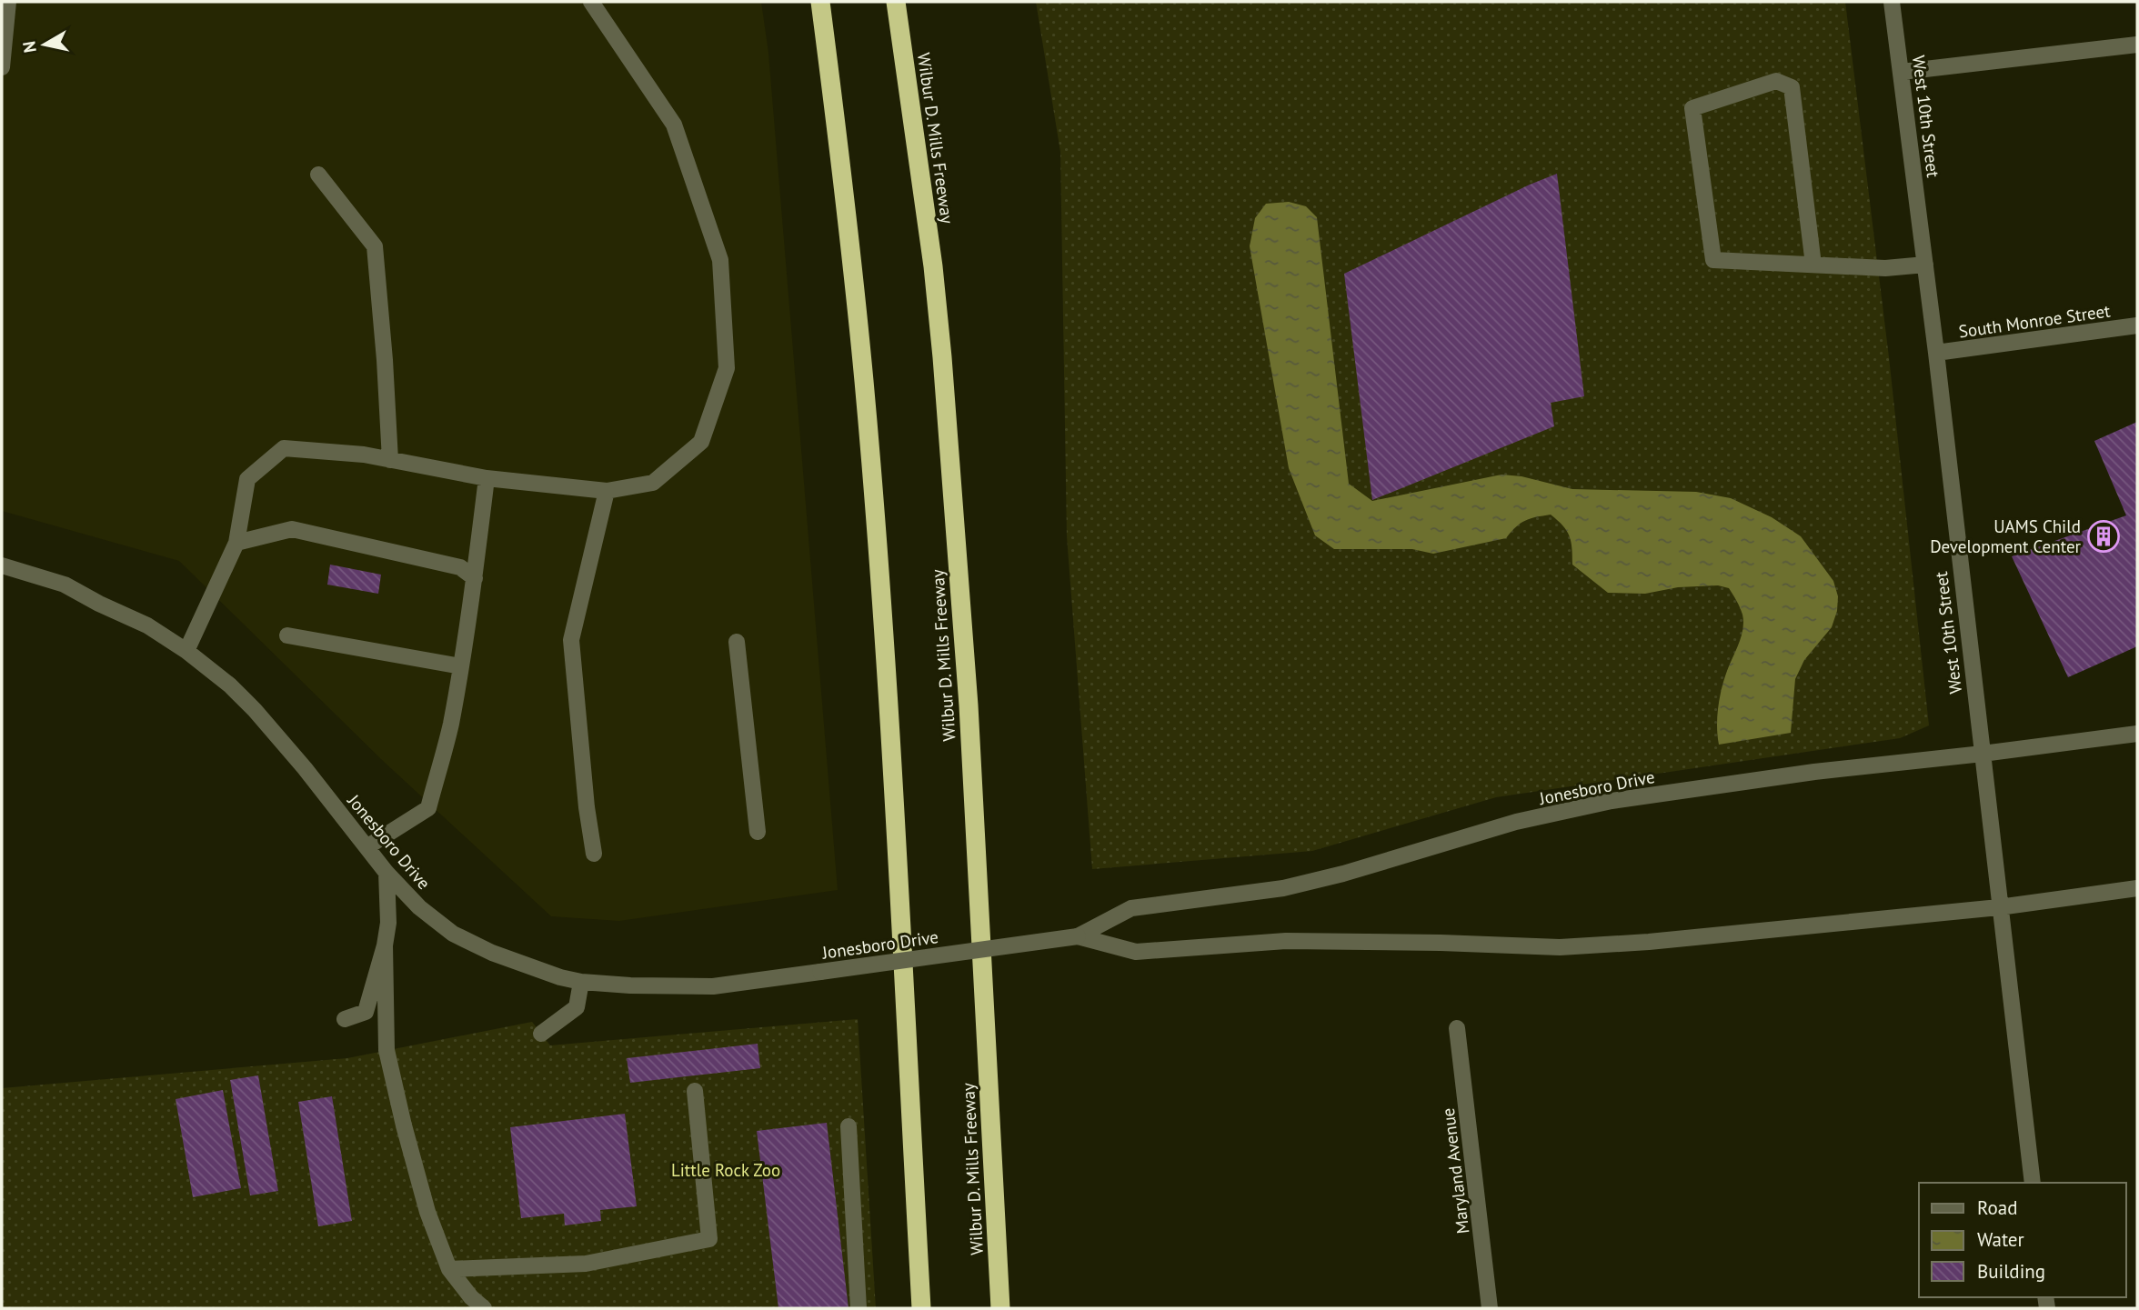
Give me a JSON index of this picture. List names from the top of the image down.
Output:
{
  "streets": {
    "highway": ["Wilbur D. Mills Freeway"],
    "street": [
      "West 10th Street",
      "South Monroe Street",
      "Jonesboro Drive",
      "Maryland Avenue"
    ]
  },
  "crossings": [
    ["West 10th Street", "South Monroe Street"],
    ["West 10th Street", "Jonesboro Drive"]
  ],
  "parks": ["Little Rock Zoo"],
  "places": {
    "building": ["UAMS Child Development Center"]
  },
  "legend": ["Road", "Water", "Building"],
  "north": "left"
}
